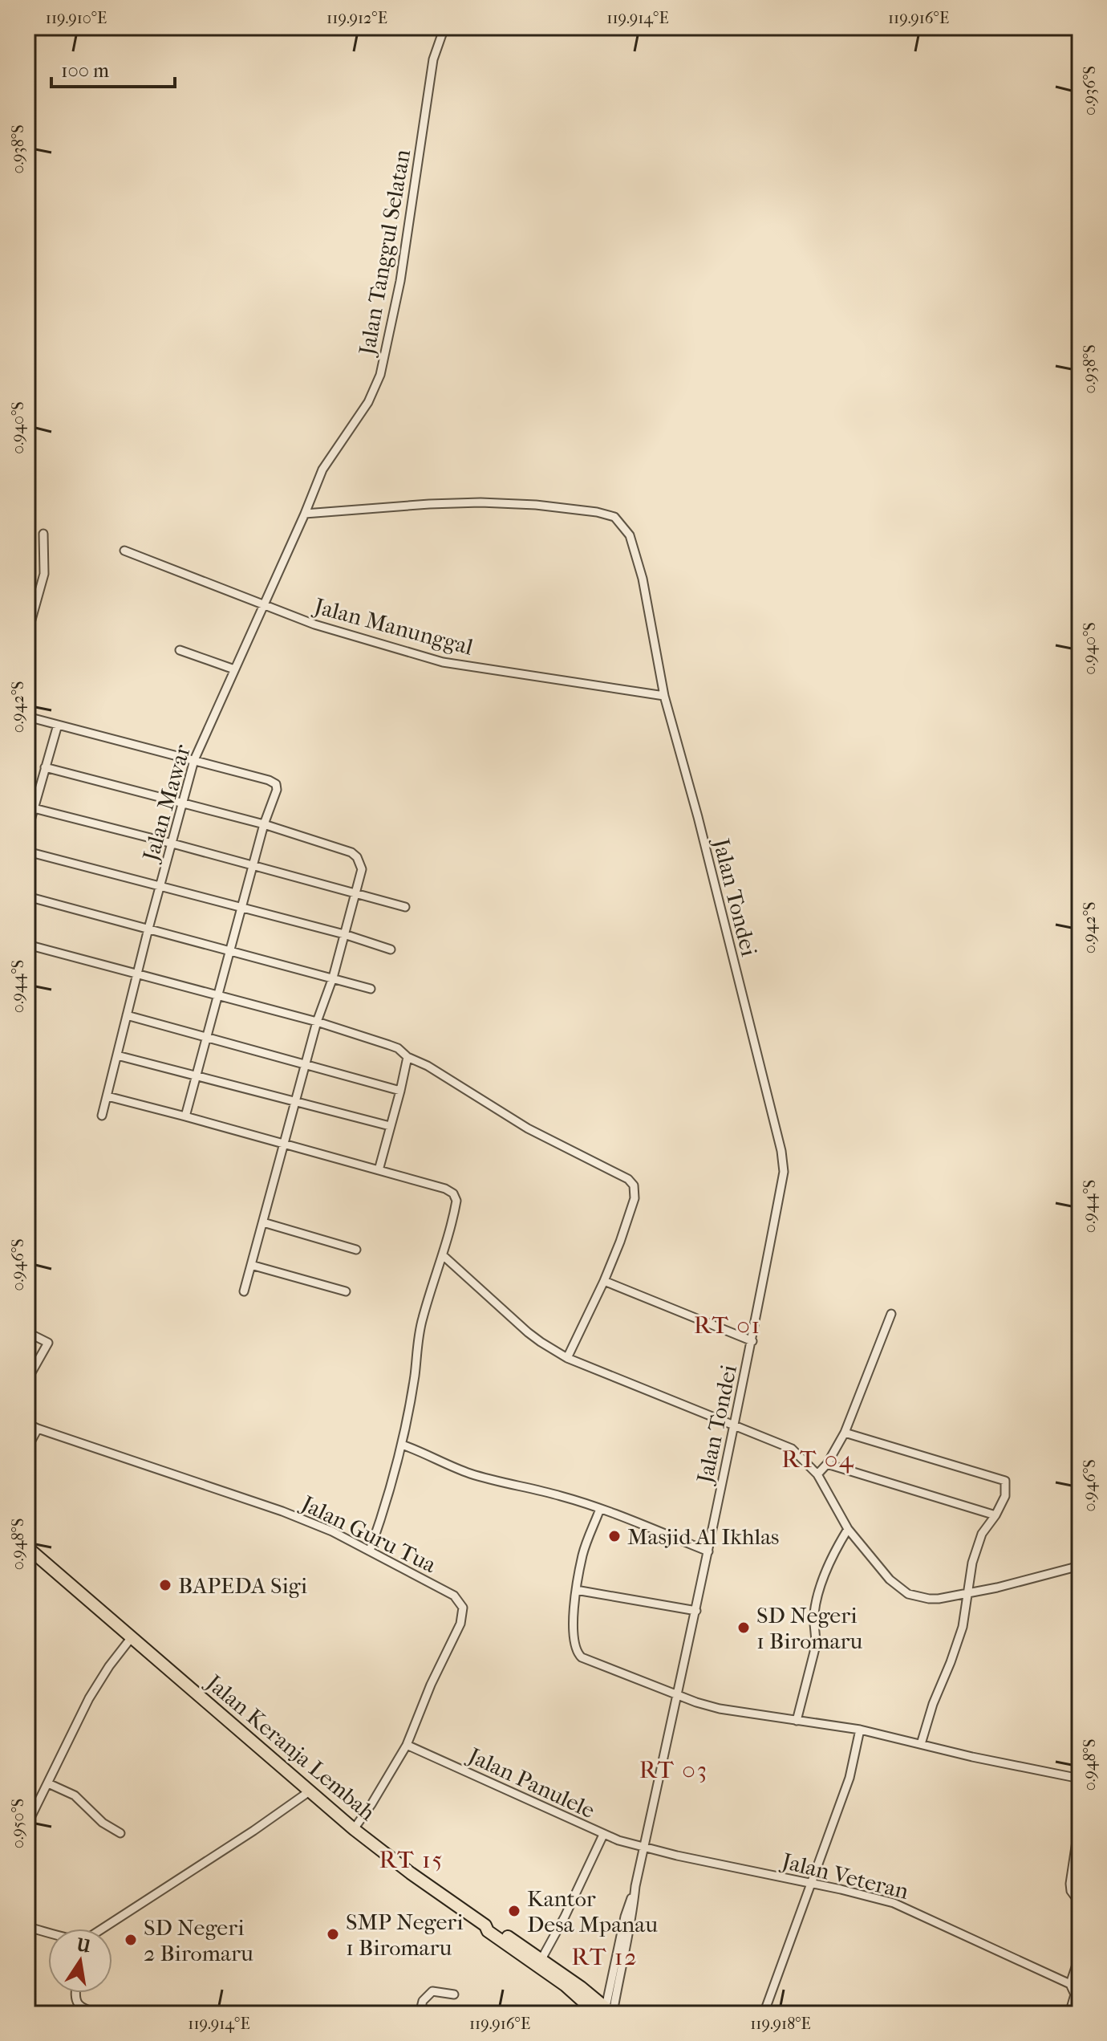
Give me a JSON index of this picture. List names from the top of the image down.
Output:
{
  "streets": {
    "main road": ["Jalan Keranja Lembah"],
    "street": [
      "Jalan Tanggul Selatan",
      "Jalan Manunggal",
      "Jalan Mawar",
      "Jalan Tondei",
      "Jalan Guru Tua",
      "Jalan Panulele",
      "Jalan Veteran"
    ]
  },
  "crossings": [
    ["Jalan Tanggul Selatan", "Jalan Mawar"],
    ["Jalan Tanggul Selatan", "Jalan Tondei"],
    ["Jalan Manunggal", "Jalan Mawar"],
    ["Jalan Manunggal", "Jalan Tondei"],
    ["Jalan Mawar", "Jalan Tondei"],
    ["Jalan Tondei", "Jalan Keranja Lembah"],
    ["Jalan Tondei", "Jalan Panulele"],
    ["Jalan Tondei", "Jalan Veteran"],
    ["Jalan Guru Tua", "Jalan Keranja Lembah"],
    ["Jalan Guru Tua", "Jalan Panulele"],
    ["Jalan Panulele", "Jalan Veteran"]
  ],
  "districts": [
    "RT 01",
    "RT 04",
    "RT 03",
    "RT 15",
    "RT 12"
  ],
  "places": [
    "Masjid Al Ikhlas",
    "BAPEDA Sigi",
    "SD Negeri 1 Biromaru",
    "Kantor Desa Mpanau",
    "SMP Negeri 1 Biromaru",
    "SD Negeri 2 Biromaru"
  ],
  "scale_bar": "100 m",
  "north": "top",
  "coordinates": [
    "119.910°E",
    "119.912°E",
    "119.914°E",
    "119.916°E",
    "0.936°S",
    "0.938°S",
    "0.940°S",
    "0.942°S",
    "0.944°S",
    "0.946°S",
    "0.948°S",
    "0.950°S",
    "119.918°E"
  ]
}
